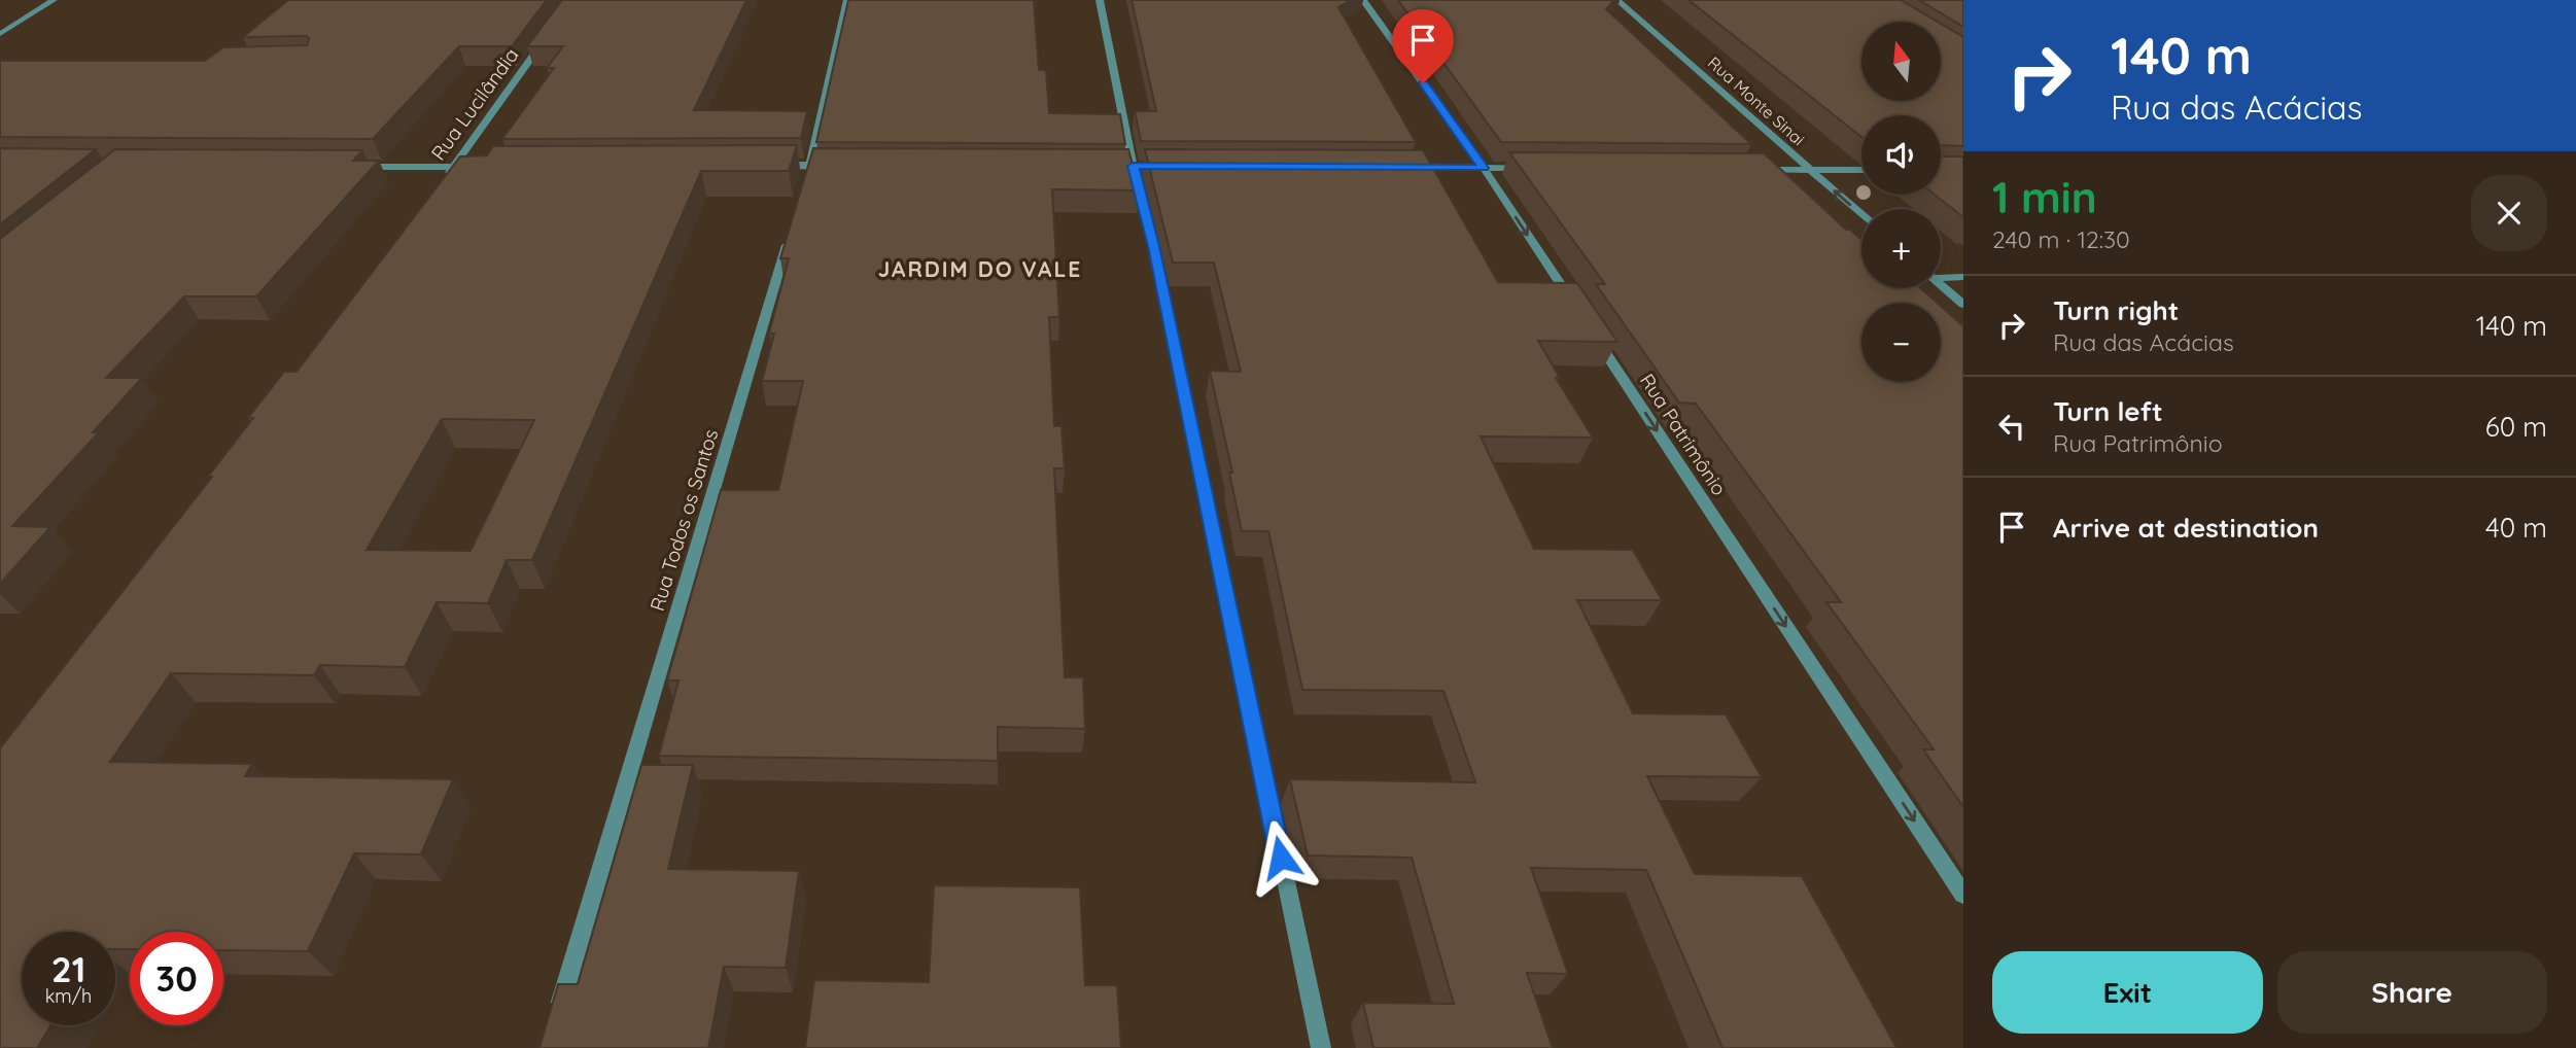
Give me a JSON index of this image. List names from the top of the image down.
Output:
{
  "streets": {
    "street": [
      "Rua Monte Sinai",
      "Rua Lucilândia",
      "Rua Patrimônio",
      "Rua Todos os Santos"
    ]
  },
  "one_way": ["Rua Patrimônio"],
  "districts": ["JARDIM DO VALE"],
  "north": "top",
  "page": {
    "turn": ["140 m", "Rua das Acácias"],
    "map_buttons": ["+", "−"],
    "heading": ["1 min", "240 m · 12:30"],
    "list": [
      {
        "name": "Turn right",
        "note": "Rua das Acácias",
        "value": "140 m"
      },
      {
        "name": "Turn left",
        "note": "Rua Patrimônio",
        "value": "60 m"
      },
      {
        "name": "Arrive at destination",
        "value": "40 m"
      }
    ],
    "speed": "21 km/h",
    "limit": "30",
    "buttons": ["Exit", "Share"]
  }
}
